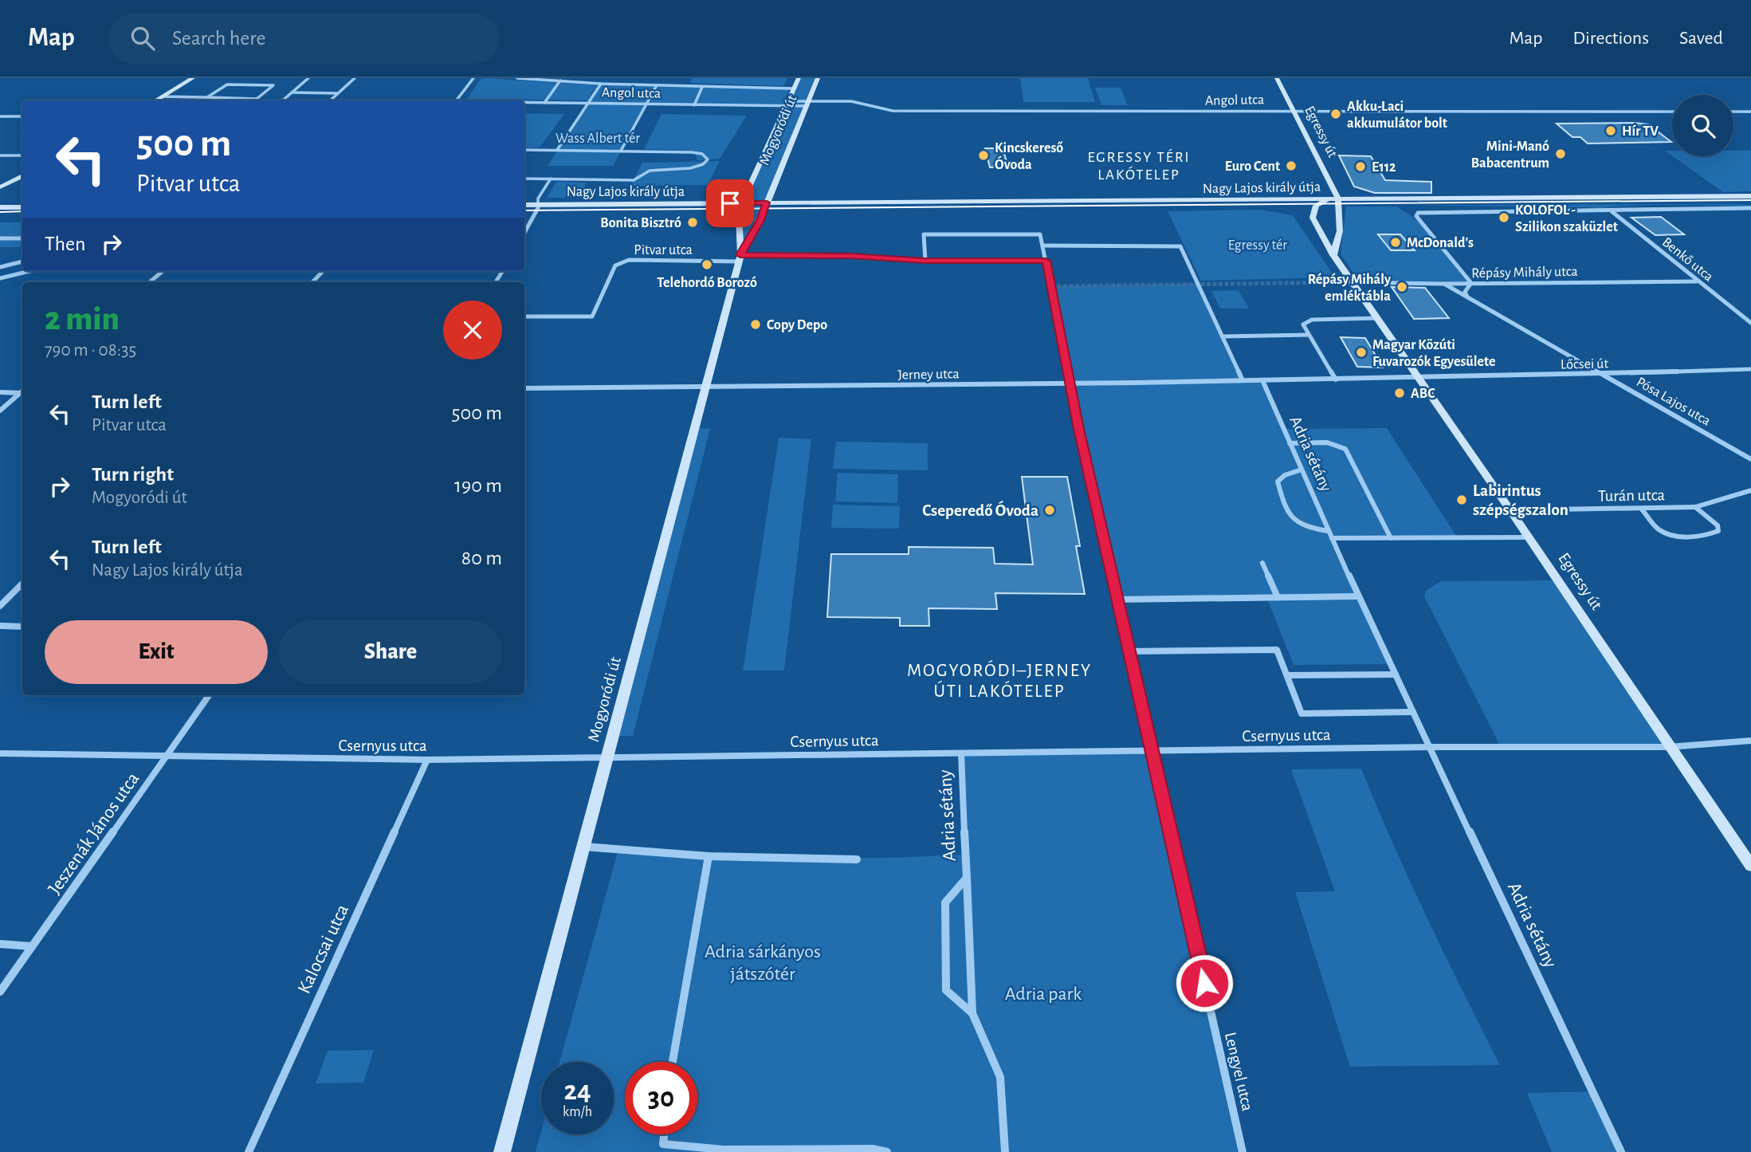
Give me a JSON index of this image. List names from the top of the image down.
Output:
{
  "streets": {
    "street": [
      "Angol utca",
      "Mogyoródi út",
      "Egressy út",
      "Nagy Lajos király útja",
      "Pitvar utca",
      "Benkő utca",
      "Répásy Mihály utca",
      "Lőcsei út",
      "Jerney utca",
      "Pósa Lajos utca",
      "Adria sétány",
      "Turán utca",
      "Csernyus utca",
      "Jeszenák János utca",
      "Kalocsai utca",
      "Lengyel utca"
    ]
  },
  "crossings": [
    ["Angol utca", "Mogyoródi út"],
    ["Angol utca", "Egressy út"],
    ["Mogyoródi út", "Nagy Lajos király útja"],
    ["Mogyoródi út", "Pitvar utca"],
    ["Mogyoródi út", "Jerney utca"],
    ["Mogyoródi út", "Csernyus utca"],
    ["Egressy út", "Nagy Lajos király útja"],
    ["Egressy út", "Répásy Mihály utca"],
    ["Egressy út", "Lőcsei út"],
    ["Egressy út", "Jerney utca"],
    ["Egressy út", "Turán utca"],
    ["Egressy út", "Csernyus utca"],
    ["Pitvar utca", "Lengyel utca"],
    ["Benkő utca", "Répásy Mihály utca"],
    ["Répásy Mihály utca", "Pósa Lajos utca"],
    ["Lőcsei út", "Jerney utca"],
    ["Lőcsei út", "Pósa Lajos utca"],
    ["Jerney utca", "Adria sétány"],
    ["Jerney utca", "Lengyel utca"],
    ["Adria sétány", "Csernyus utca"],
    ["Csernyus utca", "Jeszenák János utca"],
    ["Csernyus utca", "Kalocsai utca"],
    ["Csernyus utca", "Lengyel utca"]
  ],
  "districts": ["EGRESSY TÉRI LAKÓTELEP", "MOGYORÓDI–JERNEY ÚTI LAKÓTELEP"],
  "parks": [
    "Wass Albert tér",
    "Egressy tér",
    "Adria sárkányos játszótér",
    "Adria park"
  ],
  "places": [
    "Akku-Laci akkumulátor bolt",
    "Hír TV",
    "Mini-Manó Babacentrum",
    "Kincskereső Óvoda",
    "Euro Cent",
    "E112",
    "KOLOFOL - Szilikon szaküzlet",
    "Bonita Bisztró",
    "McDonald's",
    "Telehordó Borozó",
    "Répásy Mihály emléktábla",
    "Copy Depo",
    "Magyar Közúti Fuvarozók Egyesülete",
    "ABC",
    "Labirintus szépségszalon",
    "Cseperedő Óvoda"
  ],
  "page": {
    "header": "Map",
    "search": "Search here",
    "nav": ["Map", "Directions", "Saved"],
    "turn": ["500 m", "Pitvar utca"],
    "then": "Then",
    "heading": ["2 min", "790 m · 08:35"],
    "list": [
      {
        "name": "Turn left",
        "note": "Pitvar utca",
        "value": "500 m"
      },
      {
        "name": "Turn right",
        "note": "Mogyoródi út",
        "value": "190 m"
      },
      {
        "name": "Turn left",
        "note": "Nagy Lajos király útja",
        "value": "80 m"
      }
    ],
    "buttons": ["Exit", "Share"],
    "speed": "24 km/h",
    "limit": "30"
  }
}
